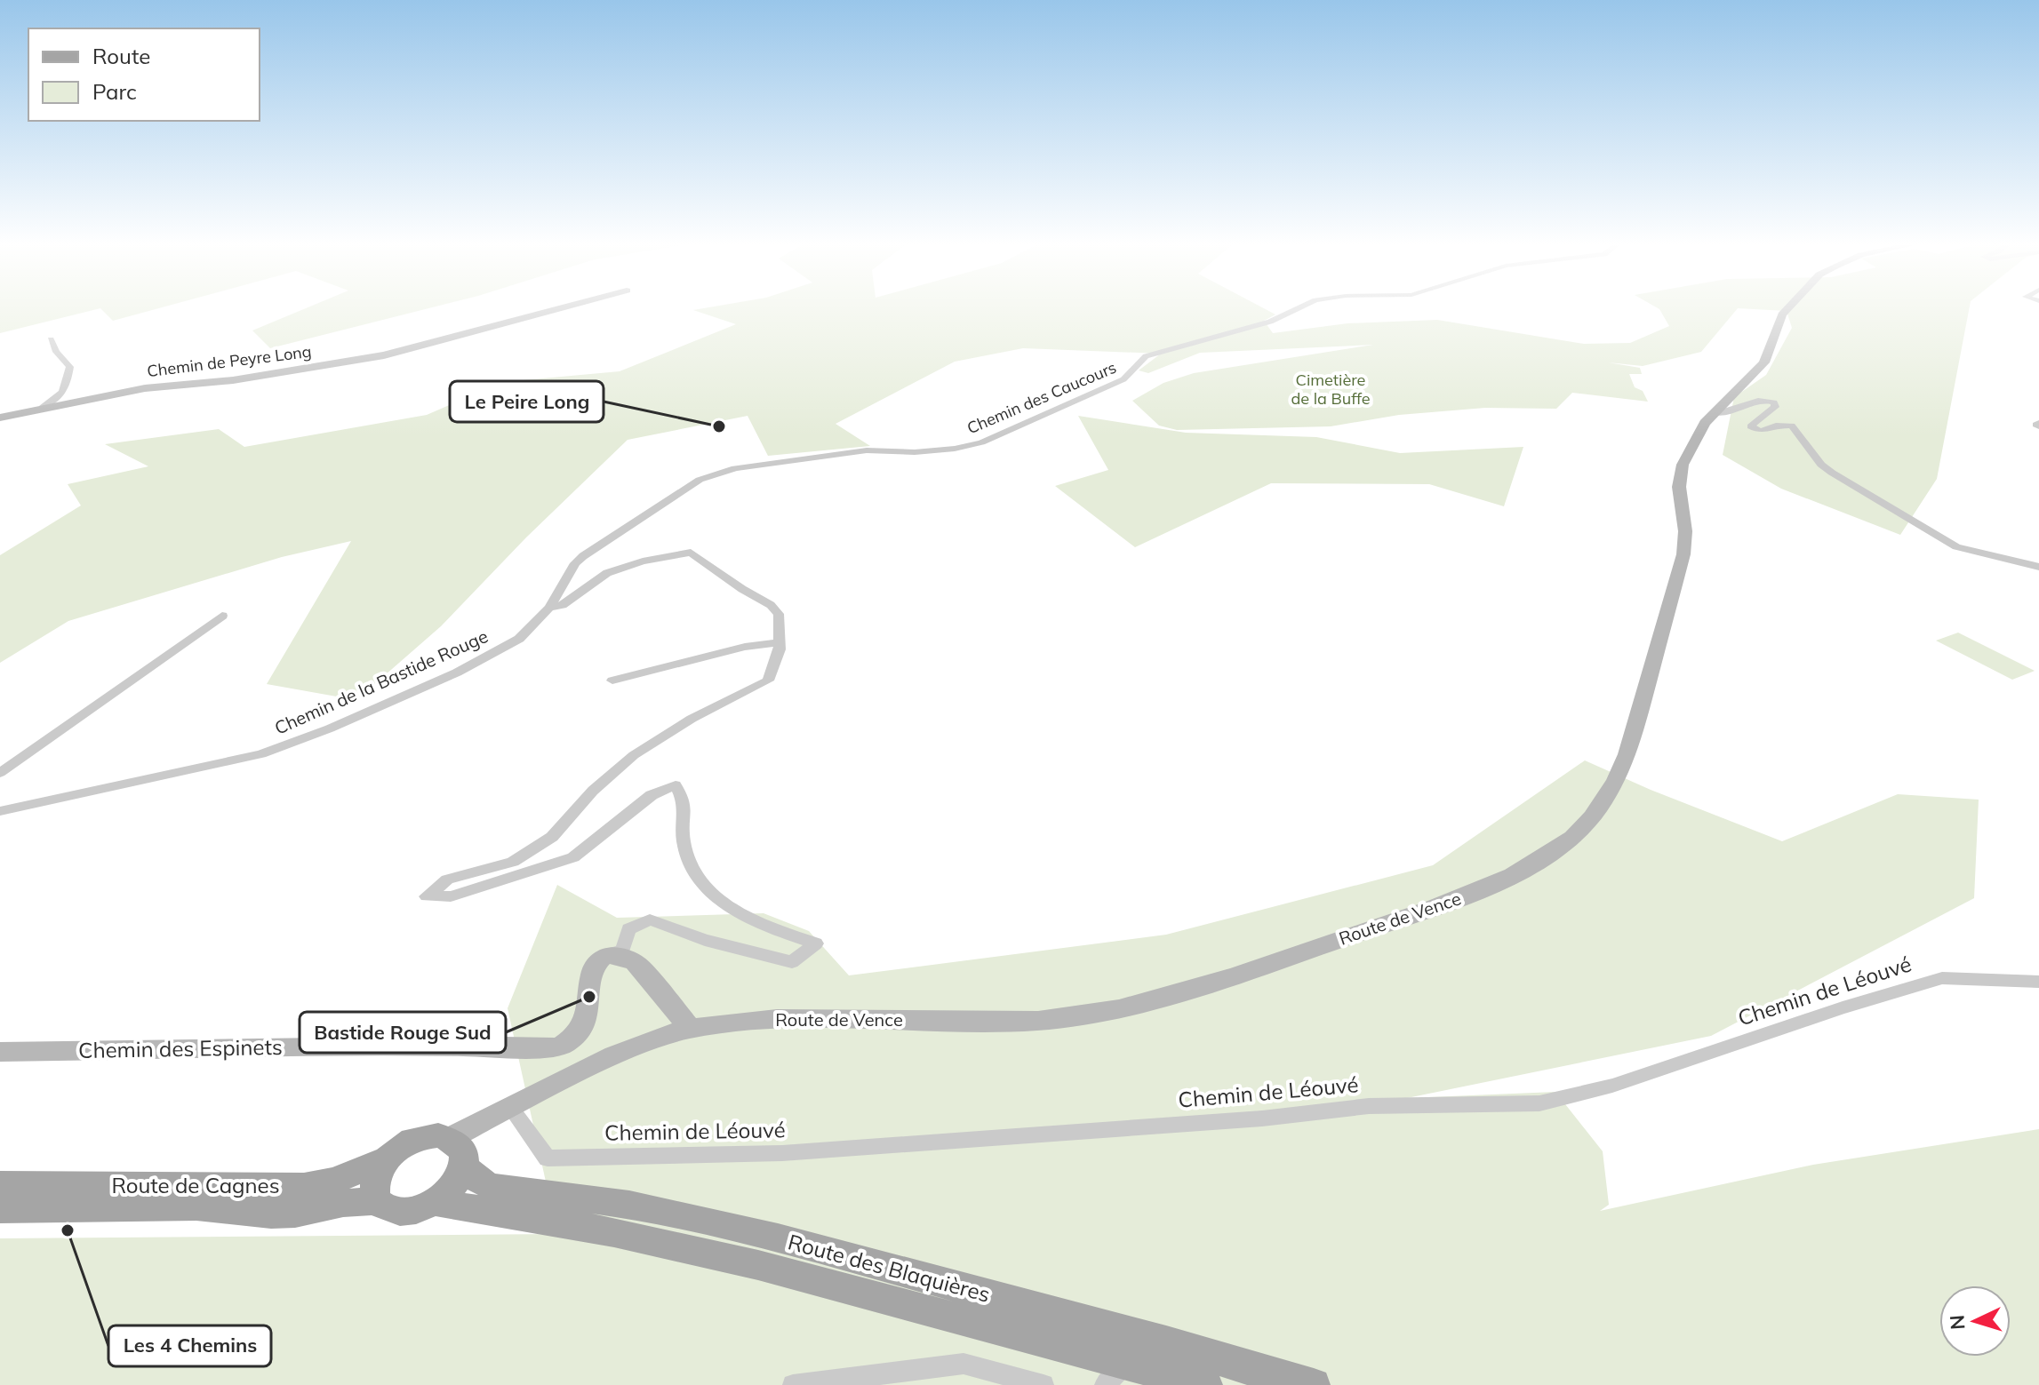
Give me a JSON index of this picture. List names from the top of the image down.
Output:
{
  "streets": {
    "main road": [
      "Chemin de Peyre Long",
      "Route de Vence",
      "Chemin des Espinets",
      "Route de Cagnes",
      "Route des Blaquières"
    ],
    "street": ["Chemin des Caucours", "Chemin de la Bastide Rouge", "Chemin de Léouvé"]
  },
  "crossings": [
    ["Chemin des Caucours", "Chemin de la Bastide Rouge"],
    ["Chemin de la Bastide Rouge", "Chemin des Espinets"],
    ["Route de Vence", "Chemin de Léouvé"],
    ["Route de Vence", "Route de Cagnes"],
    ["Route de Vence", "Route des Blaquières"],
    ["Route de Cagnes", "Route des Blaquières"]
  ],
  "parks": ["Cimetière de la Buffe"],
  "places": ["Le Peire Long", "Bastide Rouge Sud", "Les 4 Chemins"],
  "legend": ["Route", "Parc"],
  "north": "left"
}
